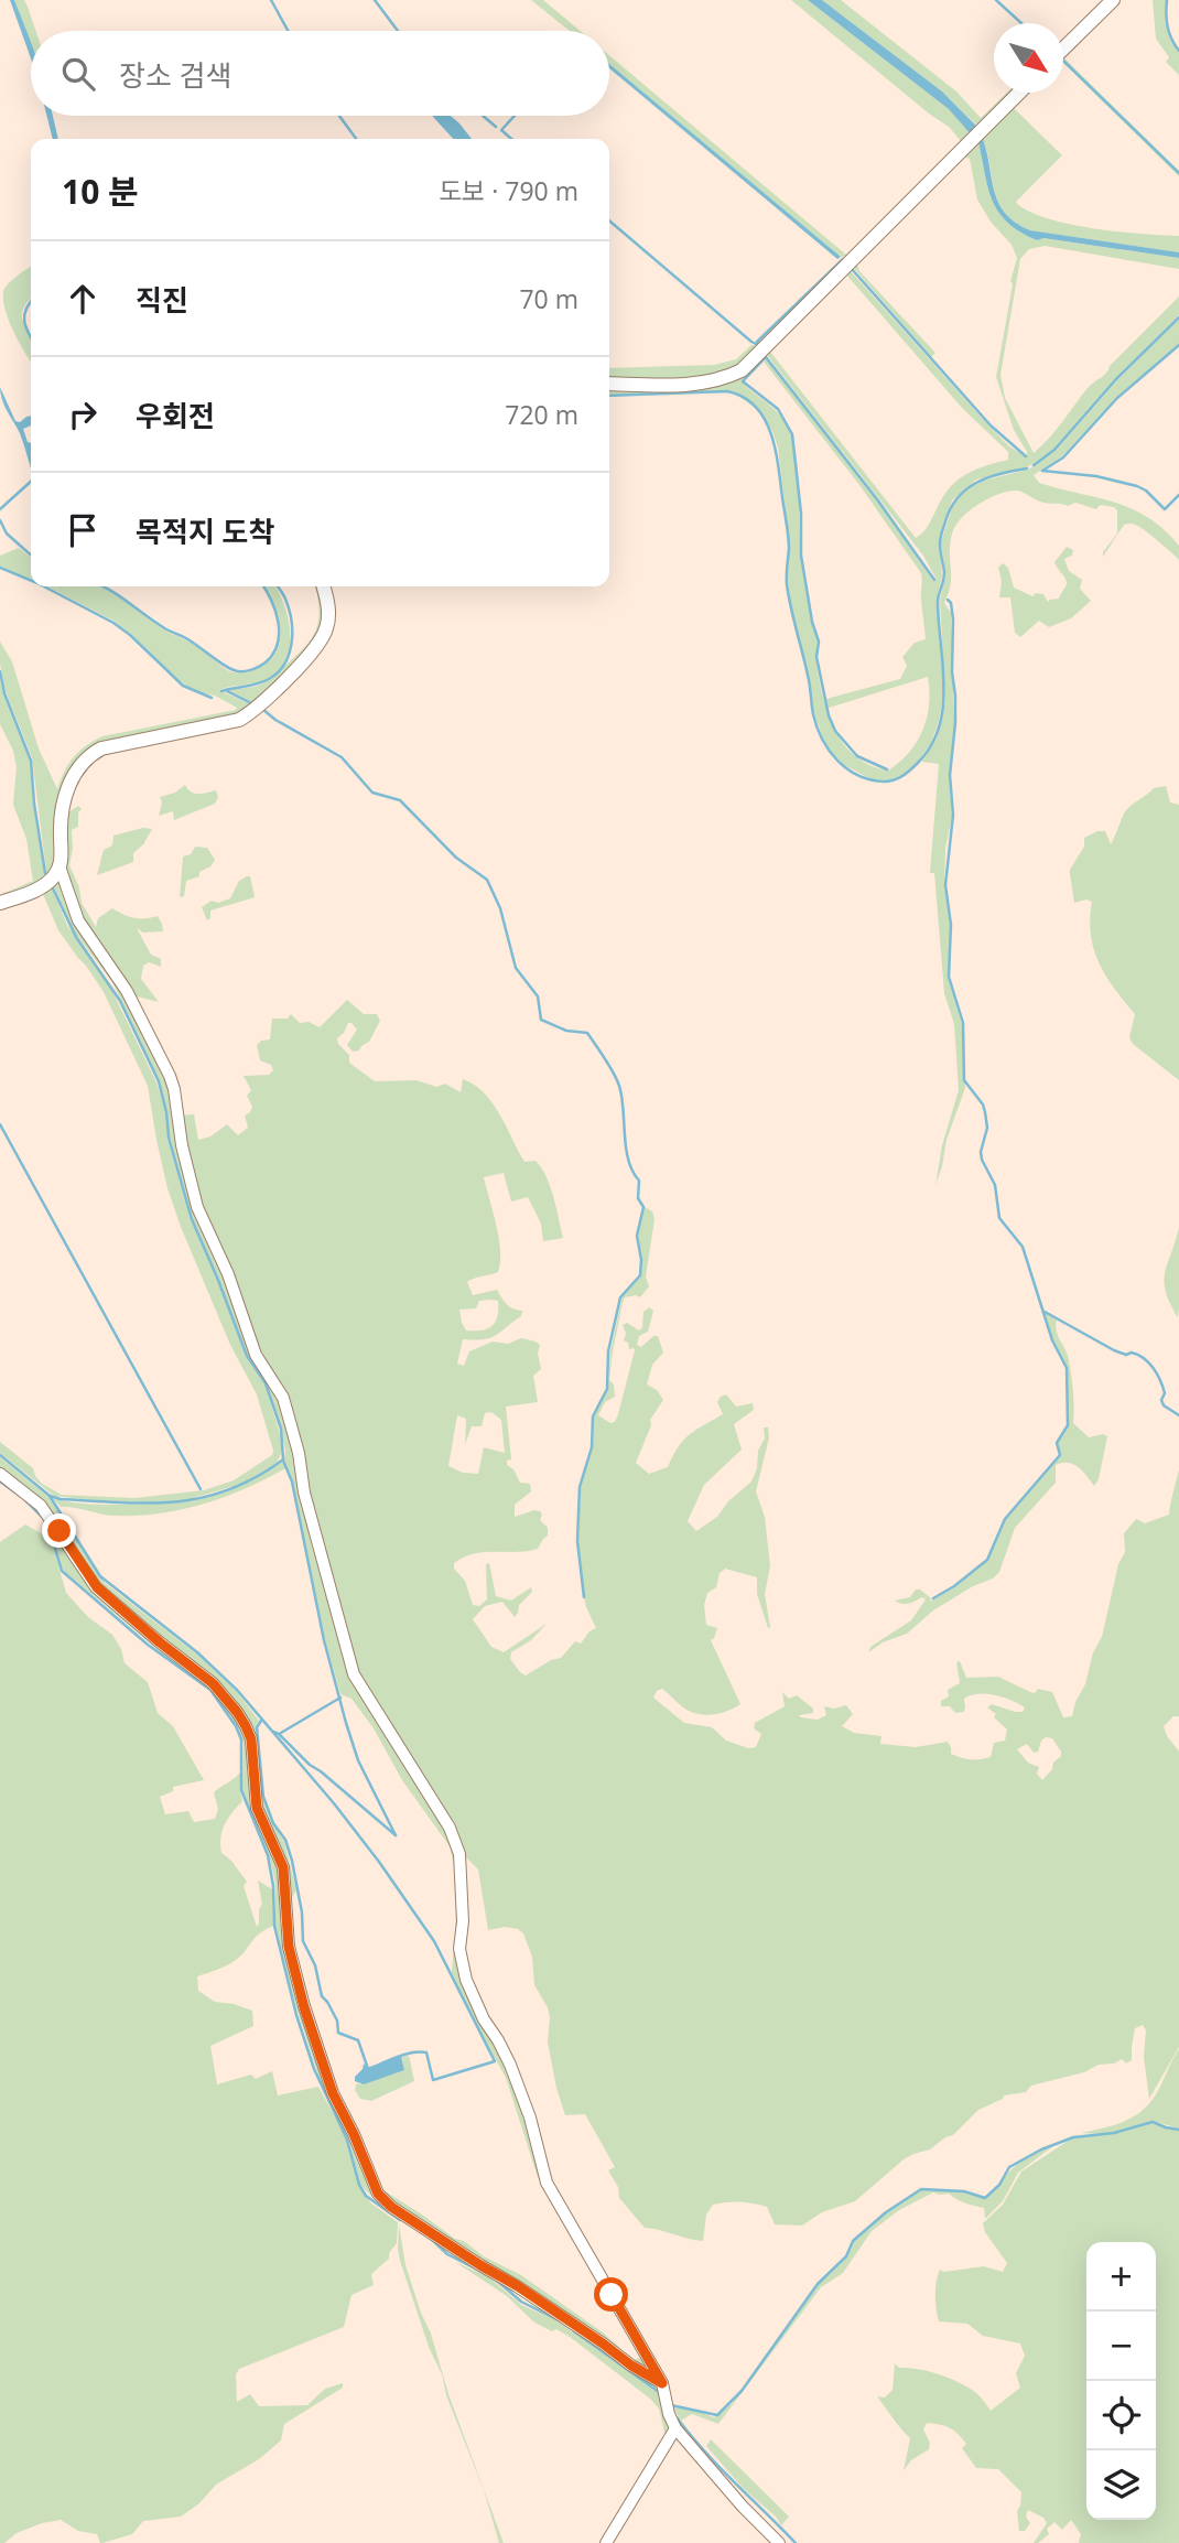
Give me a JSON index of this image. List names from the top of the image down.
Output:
{
  "north": "bottom right",
  "page": {
    "search": "장소 검색",
    "heading": ["10 분", "도보 · 790 m"],
    "list": [
      ["직진", "70 m"],
      ["우회전", "720 m"],
      "목적지 도착"
    ],
    "map_buttons": ["+", "−"]
  }
}
